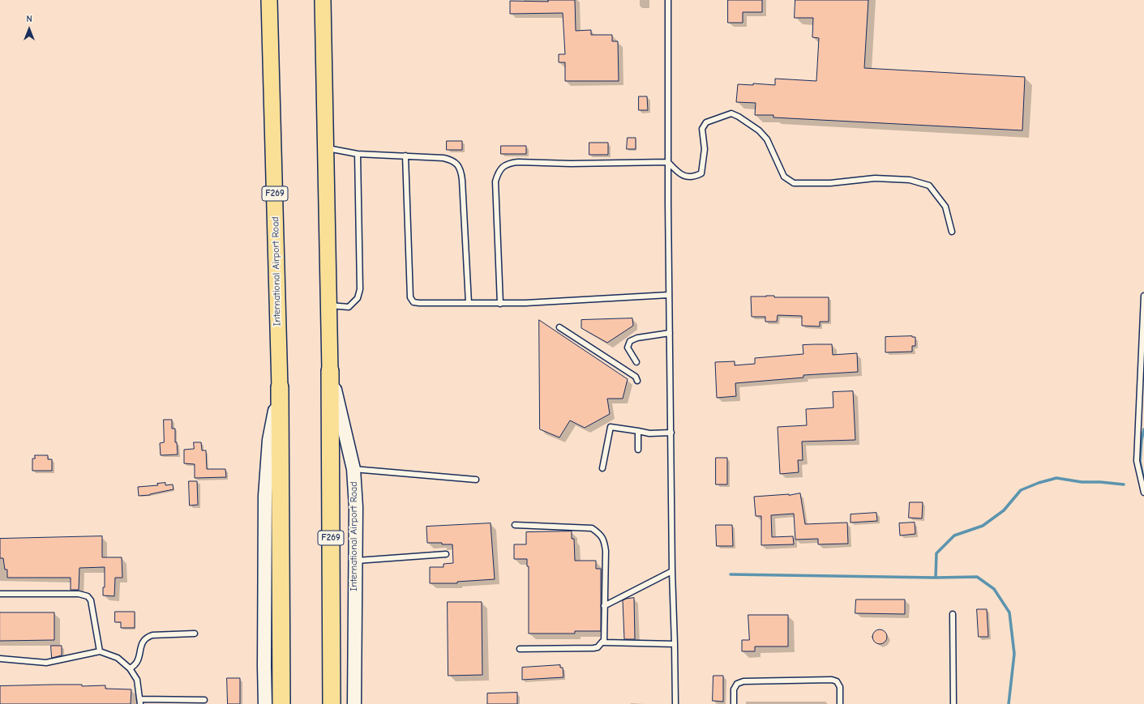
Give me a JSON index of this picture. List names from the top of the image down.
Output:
{
  "streets": {
    "highway": ["F269", "International Airport Road"]
  },
  "north": "top"
}
